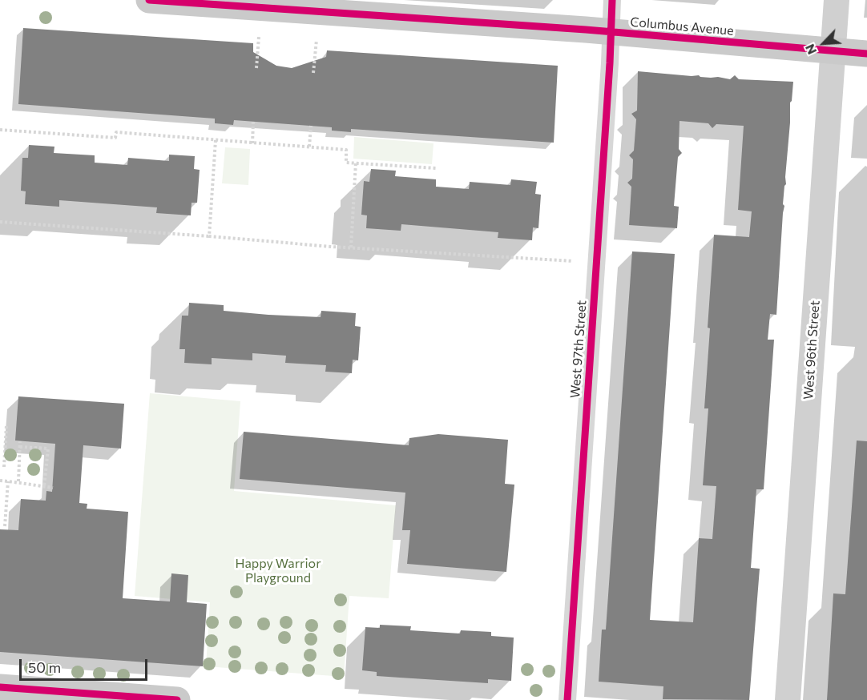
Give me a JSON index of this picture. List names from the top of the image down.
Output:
{
  "streets": {
    "main road": ["Columbus Avenue", "West 96th Street"],
    "street": ["West 97th Street"]
  },
  "crossings": [
    ["Columbus Avenue", "West 97th Street"],
    ["Columbus Avenue", "West 96th Street"]
  ],
  "parks": ["Happy Warrior Playground"],
  "scale_bar": "50 m",
  "north": "bottom left"
}
